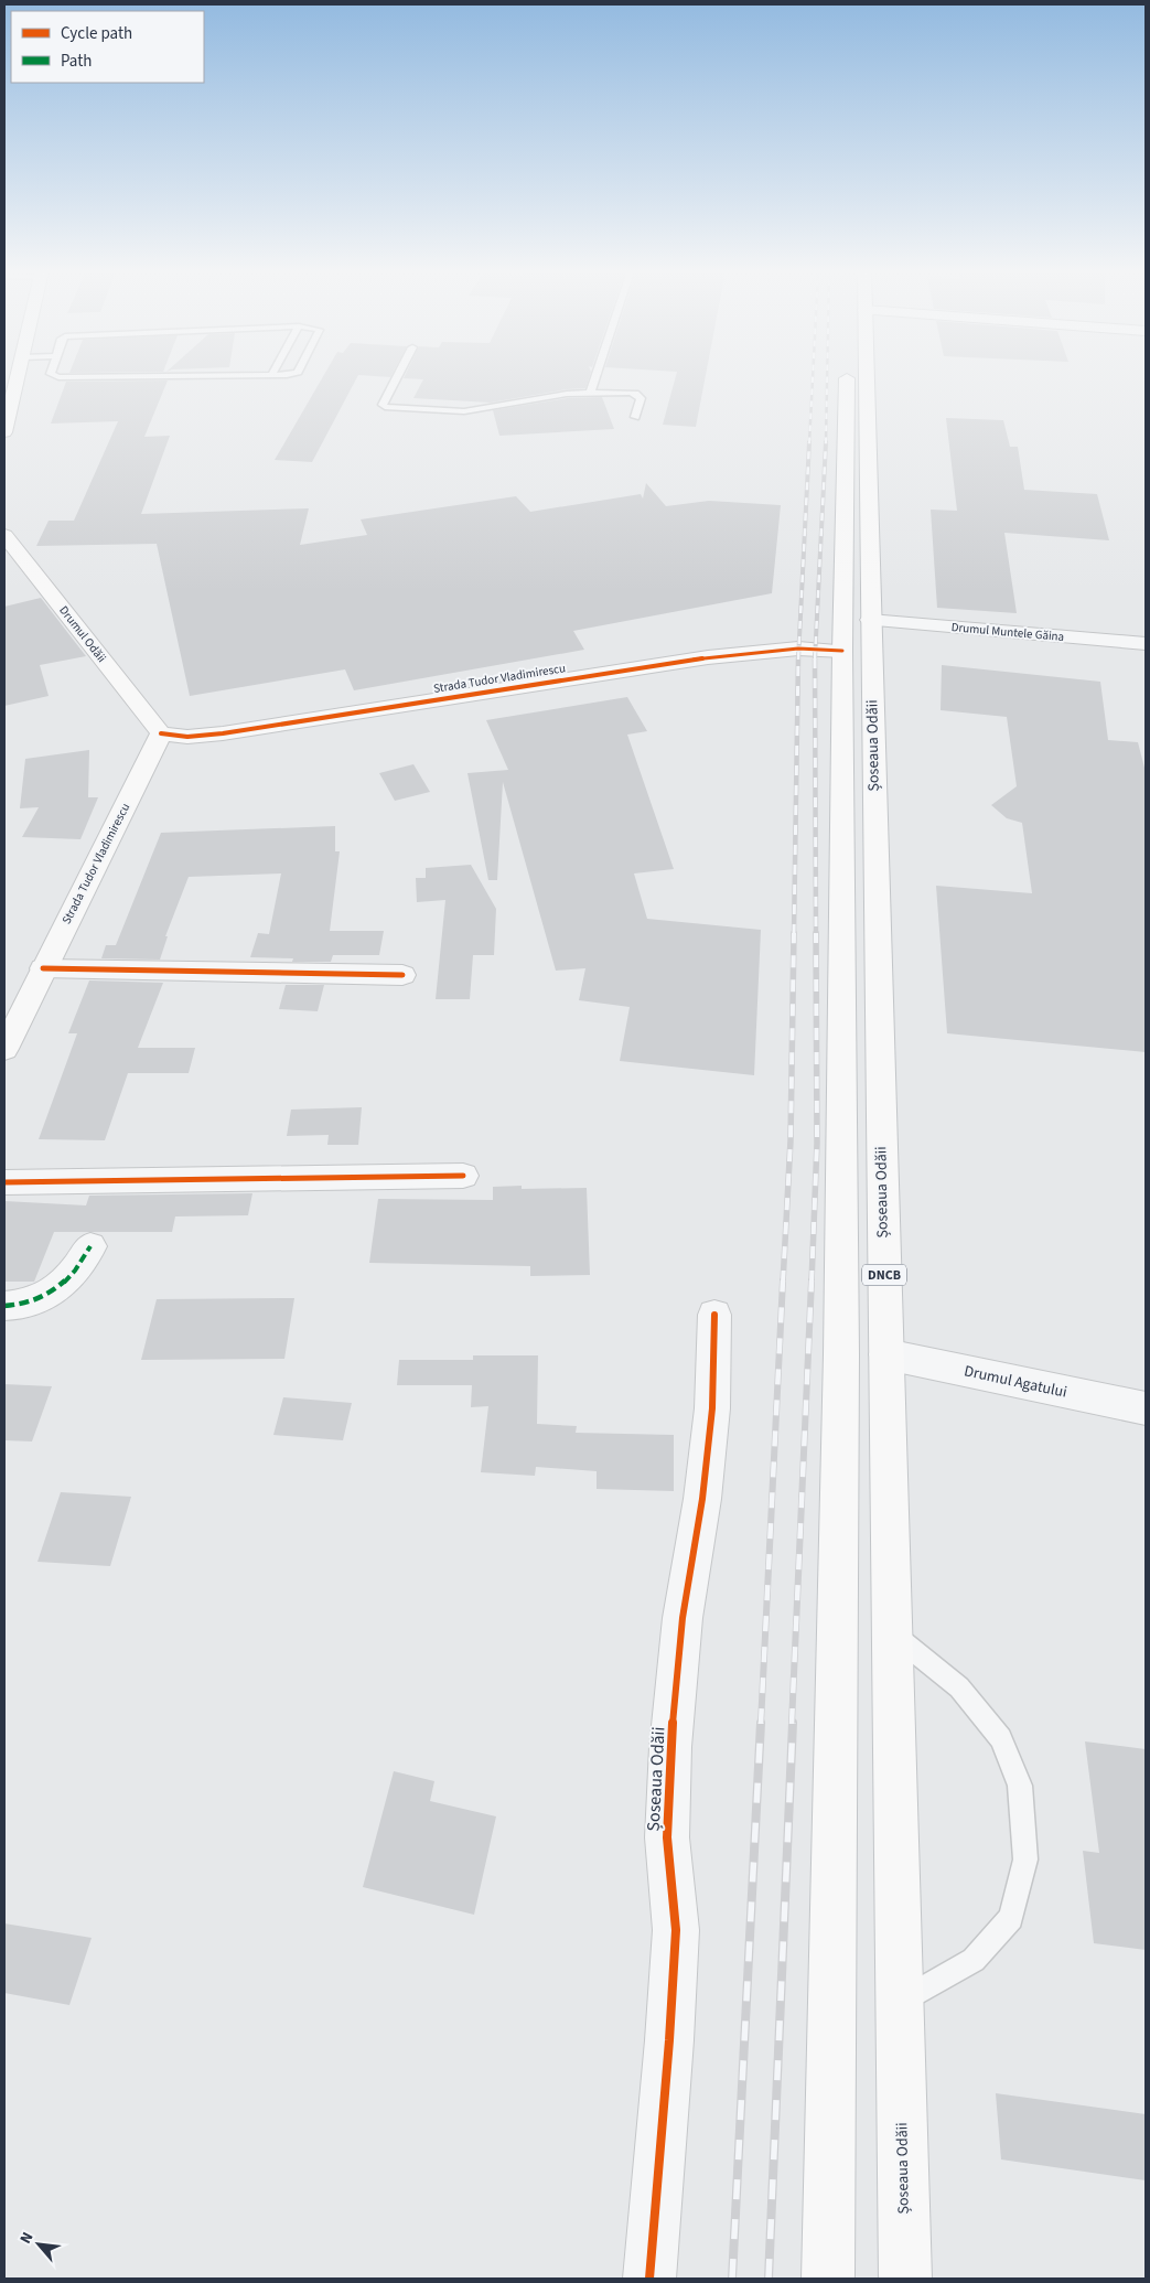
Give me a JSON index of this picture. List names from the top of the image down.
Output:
{
  "streets": {
    "main road": [
      "Drumul Odăii",
      "Strada Tudor Vladimirescu",
      "Șoseaua Odăii",
      "DNCB"
    ],
    "street": ["Drumul Muntele Găina", "Drumul Agatului"]
  },
  "crossings": [
    ["Drumul Muntele Găina", "Șoseaua Odăii"],
    ["Drumul Odăii", "Strada Tudor Vladimirescu"],
    ["Strada Tudor Vladimirescu", "Șoseaua Odăii"],
    ["Șoseaua Odăii", "Drumul Agatului"]
  ],
  "legend": ["Cycle path", "Path"],
  "north": "top left"
}
